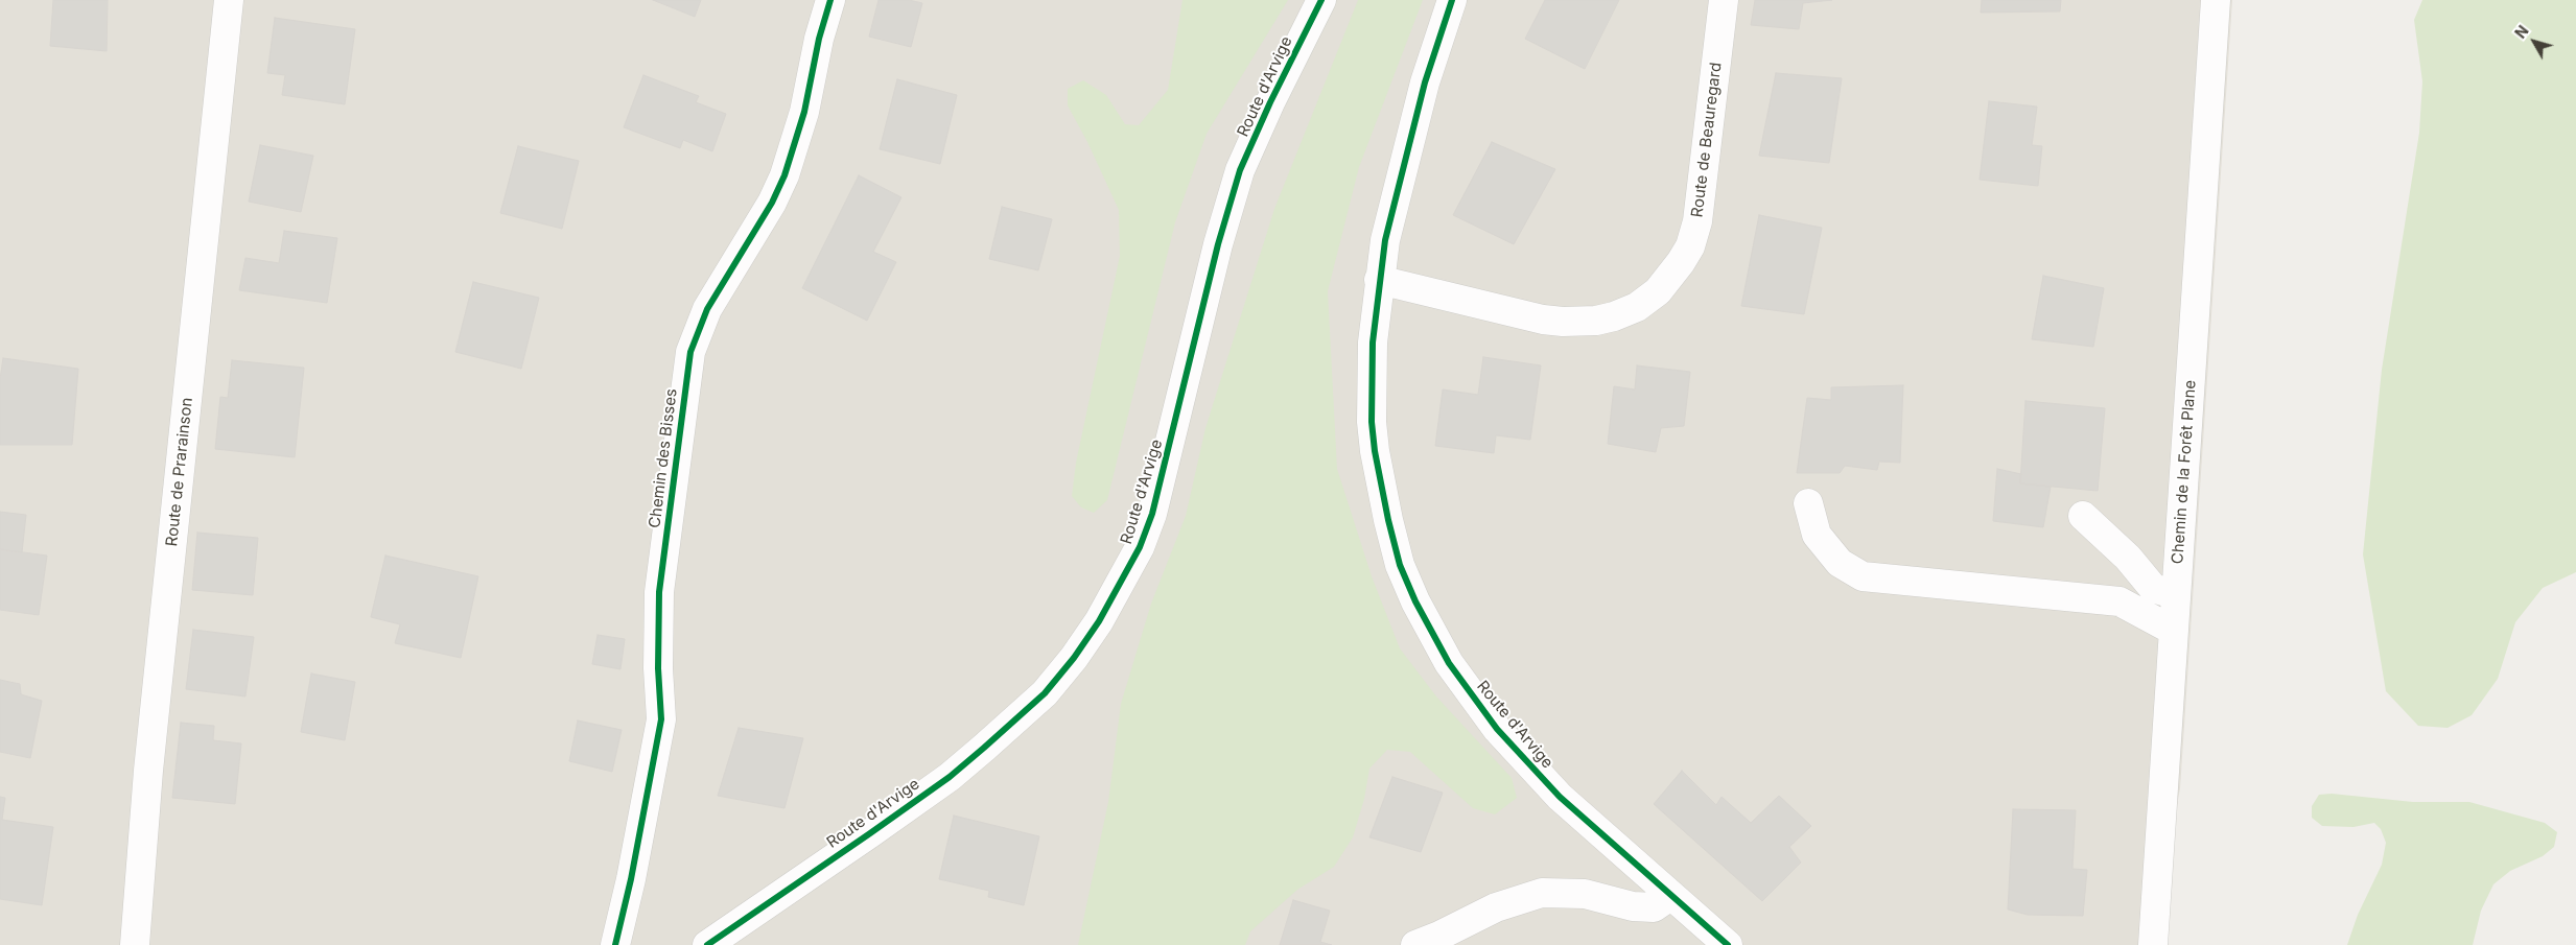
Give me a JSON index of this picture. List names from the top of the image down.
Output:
{
  "streets": {
    "street": [
      "Route d'Arvige",
      "Route de Beauregard",
      "Chemin des Bisses",
      "Route de Prarainson",
      "Chemin de la Forêt Plane"
    ]
  },
  "crossings": [
    ["Route d'Arvige", "Route de Beauregard"]
  ],
  "north": "top left"
}
